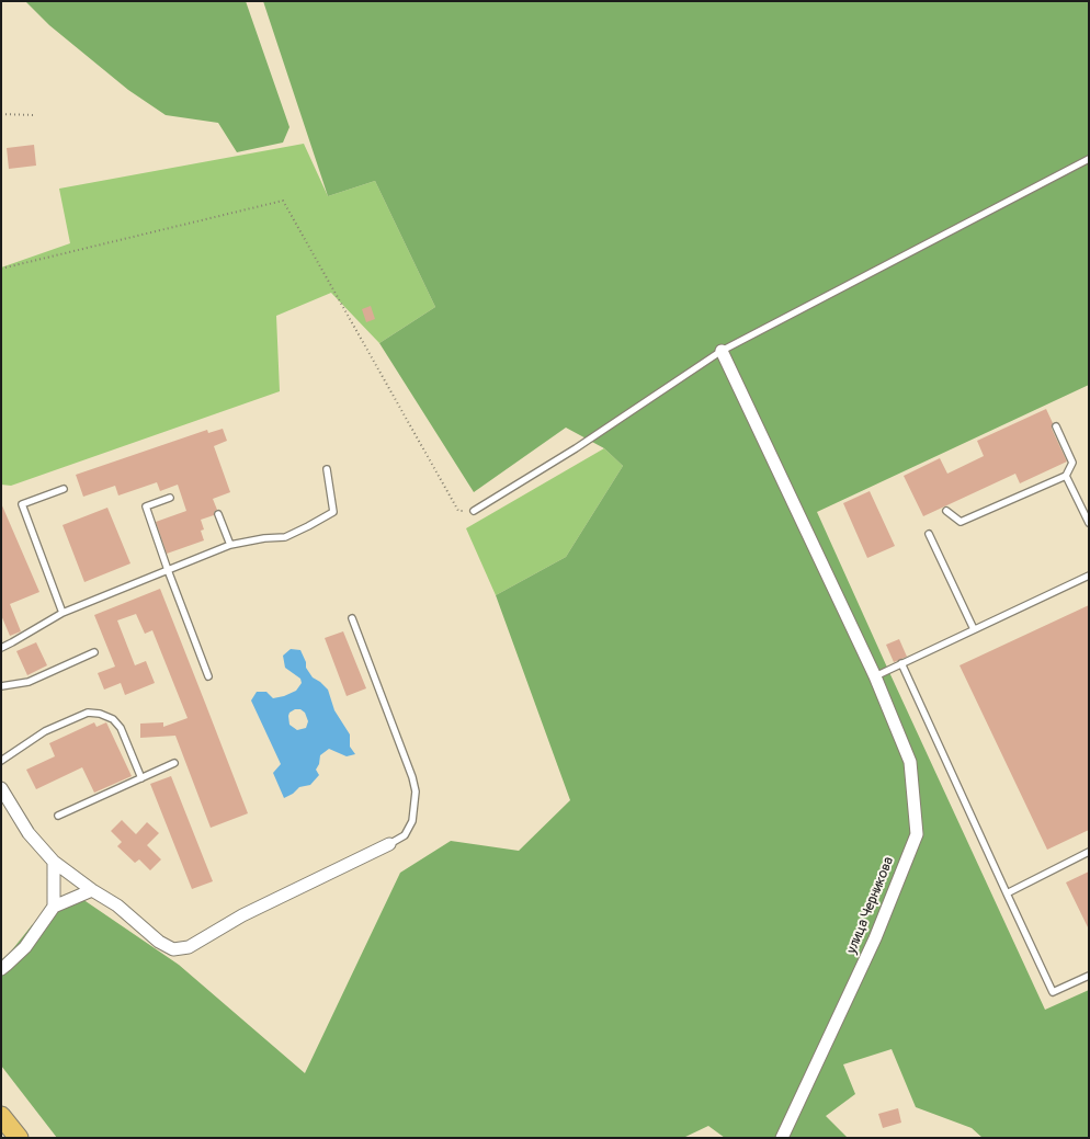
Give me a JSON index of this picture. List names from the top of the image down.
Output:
{
  "streets": {
    "street": ["улица Черникова"]
  }
}
